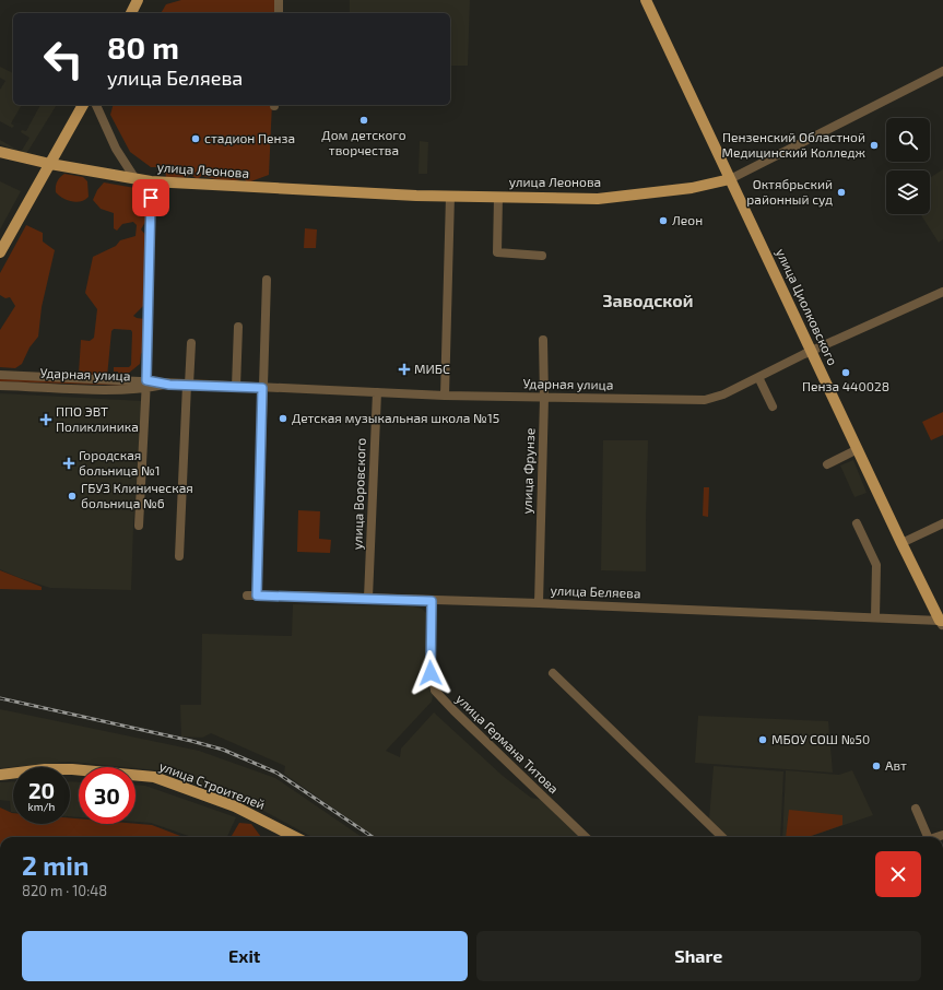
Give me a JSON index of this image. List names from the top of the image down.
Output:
{
  "streets": {
    "main road": ["улица Леонова", "улица Циолковского", "улица Строителей"],
    "street": [
      "Ударная улица",
      "улица Фрунзе",
      "улица Воровского",
      "улица Беляева",
      "улица Германа Титова"
    ]
  },
  "crossings": [
    ["улица Леонова", "улица Циолковского"],
    ["улица Циолковского", "Ударная улица"],
    ["улица Циолковского", "улица Беляева"],
    ["Ударная улица", "улица Фрунзе"],
    ["Ударная улица", "улица Воровского"],
    ["улица Фрунзе", "улица Беляева"],
    ["улица Воровского", "улица Беляева"],
    ["улица Беляева", "улица Германа Титова"]
  ],
  "districts": ["Заводской"],
  "places": {
    "other": [
      "Дом детского творчества",
      "стадион Пенза",
      "Пензенский Областной Медицинский Колледж",
      "Октябрьский районный суд",
      "Леон",
      "Пенза 440028",
      "Детская музыкальная школа №15",
      "ГБУЗ Клиническая больница №6",
      "МБОУ СОШ №50",
      "Авт"
    ],
    "health": ["МИБС", "ППО ЭВТ Поликлиника", "Городская больница №1"]
  },
  "page": {
    "turn": ["80 m", "улица Беляева"],
    "speed": "20 km/h",
    "limit": "30",
    "heading": ["2 min", "820 m · 10:48"],
    "buttons": ["Exit", "Share"]
  }
}
